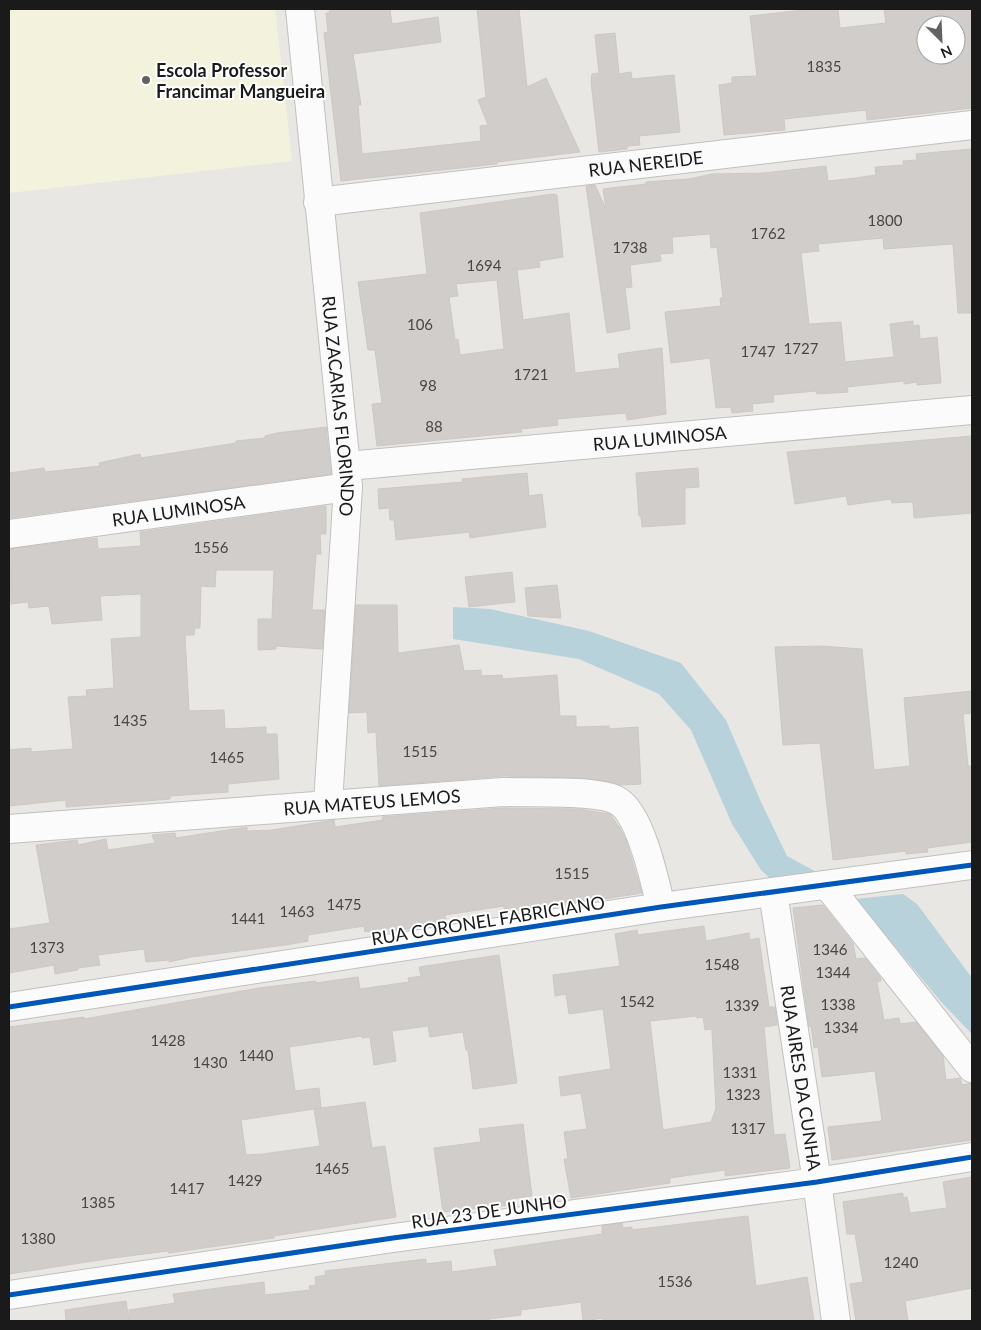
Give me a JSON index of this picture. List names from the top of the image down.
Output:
{
  "streets": {
    "street": [
      "RUA NEREIDE",
      "RUA ZACARIAS FLORINDO",
      "RUA LUMINOSA",
      "RUA MATEUS LEMOS",
      "RUA CORONEL FABRICIANO",
      "RUA AIRES DA CUNHA",
      "RUA 23 DE JUNHO"
    ]
  },
  "crossings": [
    ["RUA NEREIDE", "RUA ZACARIAS FLORINDO"],
    ["RUA ZACARIAS FLORINDO", "RUA LUMINOSA"],
    ["RUA ZACARIAS FLORINDO", "RUA MATEUS LEMOS"],
    ["RUA MATEUS LEMOS", "RUA CORONEL FABRICIANO"],
    ["RUA CORONEL FABRICIANO", "RUA AIRES DA CUNHA"],
    ["RUA AIRES DA CUNHA", "RUA 23 DE JUNHO"]
  ],
  "places": ["Escola Professor Francimar Mangueira"],
  "house_numbers": [
    "1835",
    "1800",
    "1762",
    "1738",
    "1694",
    "106",
    "1727",
    "1747",
    "1721",
    "98",
    "88",
    "1556",
    "1435",
    "1515",
    "1465",
    "1515",
    "1475",
    "1463",
    "1441",
    "1373",
    "1346",
    "1548",
    "1344",
    "1542",
    "1338",
    "1339",
    "1334",
    "1428",
    "1440",
    "1430",
    "1331",
    "1323",
    "1317",
    "1465",
    "1429",
    "1417",
    "1385",
    "1380",
    "1240",
    "1536"
  ],
  "north": "bottom right"
}
